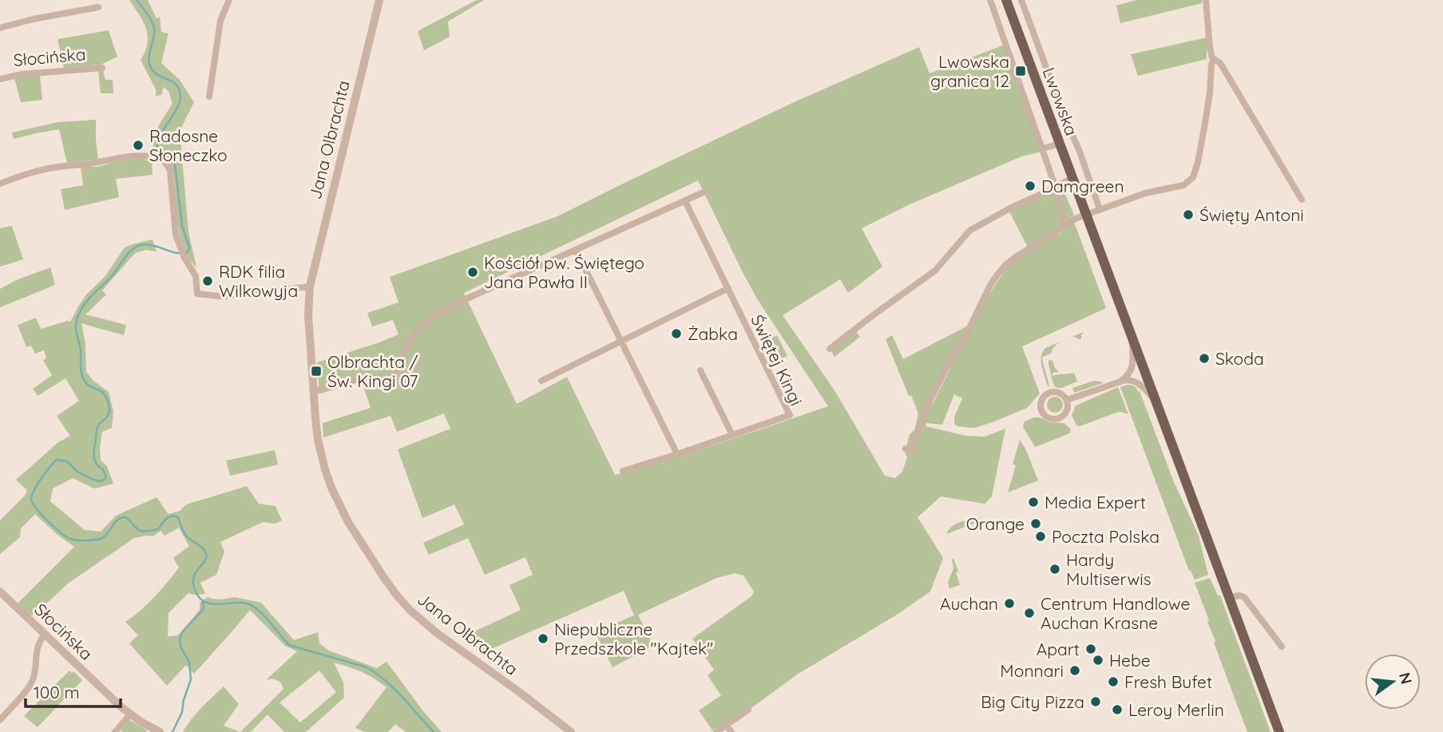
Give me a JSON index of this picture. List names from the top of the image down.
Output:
{
  "streets": {
    "main road": ["Lwowska"],
    "street": ["Słocińska", "Jana Olbrachta", "Świętej Kingi"]
  },
  "places": {
    "transit": ["Lwowska granica 12", "Olbrachta / Św. Kingi 07"],
    "other": [
      "Radosne Słoneczko",
      "Damgreen",
      "Święty Antoni",
      "Kościół pw. Świętego Jana Pawła II",
      "RDK filia Wilkowyja",
      "Żabka",
      "Skoda",
      "Media Expert",
      "Orange",
      "Poczta Polska",
      "Hardy Multiserwis",
      "Auchan",
      "Centrum Handlowe Auchan Krasne",
      "Niepubliczne Przedszkole \"Kajtek\"",
      "Apart",
      "Hebe",
      "Monnari",
      "Fresh Bufet",
      "Big City Pizza",
      "Leroy Merlin"
    ]
  },
  "scale_bar": "100 m",
  "north": "right"
}
